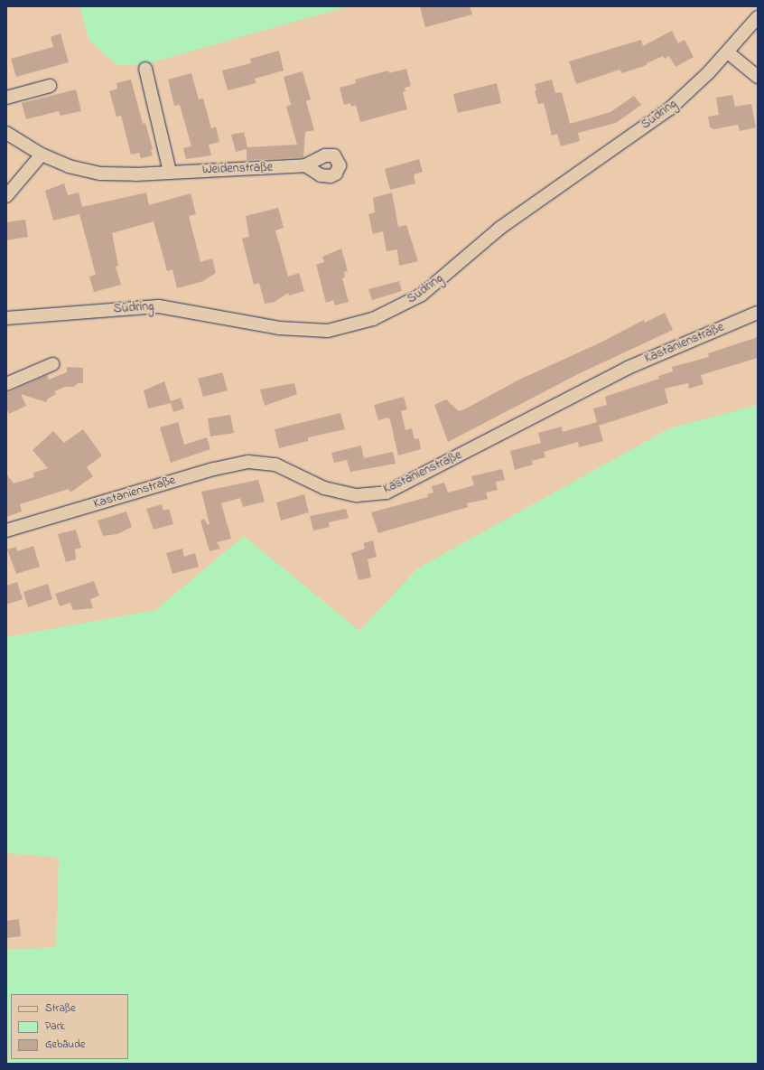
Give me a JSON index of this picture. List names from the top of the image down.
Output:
{
  "streets": {
    "street": ["Südring", "Weidenstraße", "Kastanienstraße"]
  },
  "legend": ["Straße", "Park", "Gebäude"]
}
